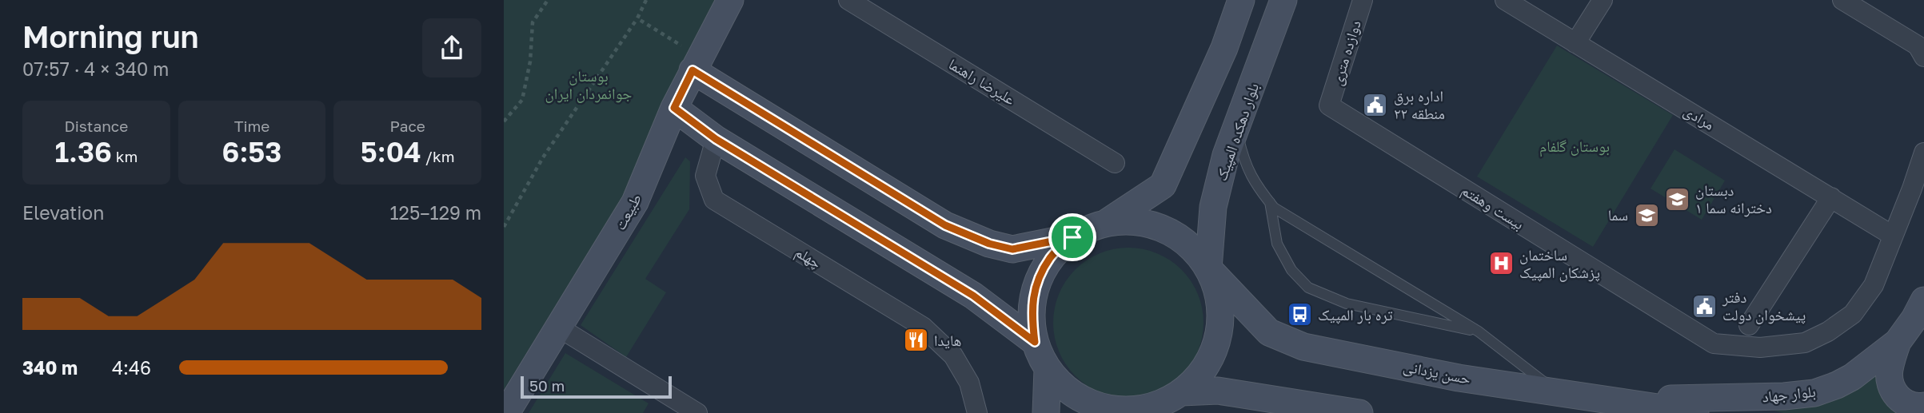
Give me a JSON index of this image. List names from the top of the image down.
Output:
{
  "streets": {
    "main road": [
      "بلوار دهکده المپیک",
      "طبیعت",
      "حسن یزدانی",
      "بلوار جهاد"
    ],
    "street": [
      "دوازده متری",
      "علیرضا راهنما",
      "مرادی",
      "بیست وهفتم",
      "چهلم"
    ]
  },
  "crossings": [
    ["دوازده متری", "بیست وهفتم"],
    ["مرادی", "بیست وهفتم"],
    ["بلوار دهکده المپیک", "حسن یزدانی"],
    ["حسن یزدانی", "بلوار جهاد"]
  ],
  "parks": ["بوستان جوانمردان ایران", "بوستان گلفام"],
  "places": {
    "public building": ["اداره برق منطقه ۲۲", "دفتر پیشخوان دولت"],
    "school or university": ["دبستان دخترانه سما ۱", "سما"],
    "hospital": ["ساختمان پزشکان المپیک"],
    "bus stop": ["تره بار المپیک"],
    "restaurant": ["هایدا"]
  },
  "scale_bar": "50 m",
  "page": {
    "heading": ["Morning run", "07:57 · 4 × 340 m"],
    "stats": [
      ["Distance", "1.36 km"],
      ["Time", "6:53"],
      ["Pace", "5:04 /km"]
    ],
    "chart": ["Elevation", "125–129 m"],
    "list": [
      {
        "name": "340 m",
        "note": "4:46"
      }
    ],
    "scale": "50 m"
  }
}
